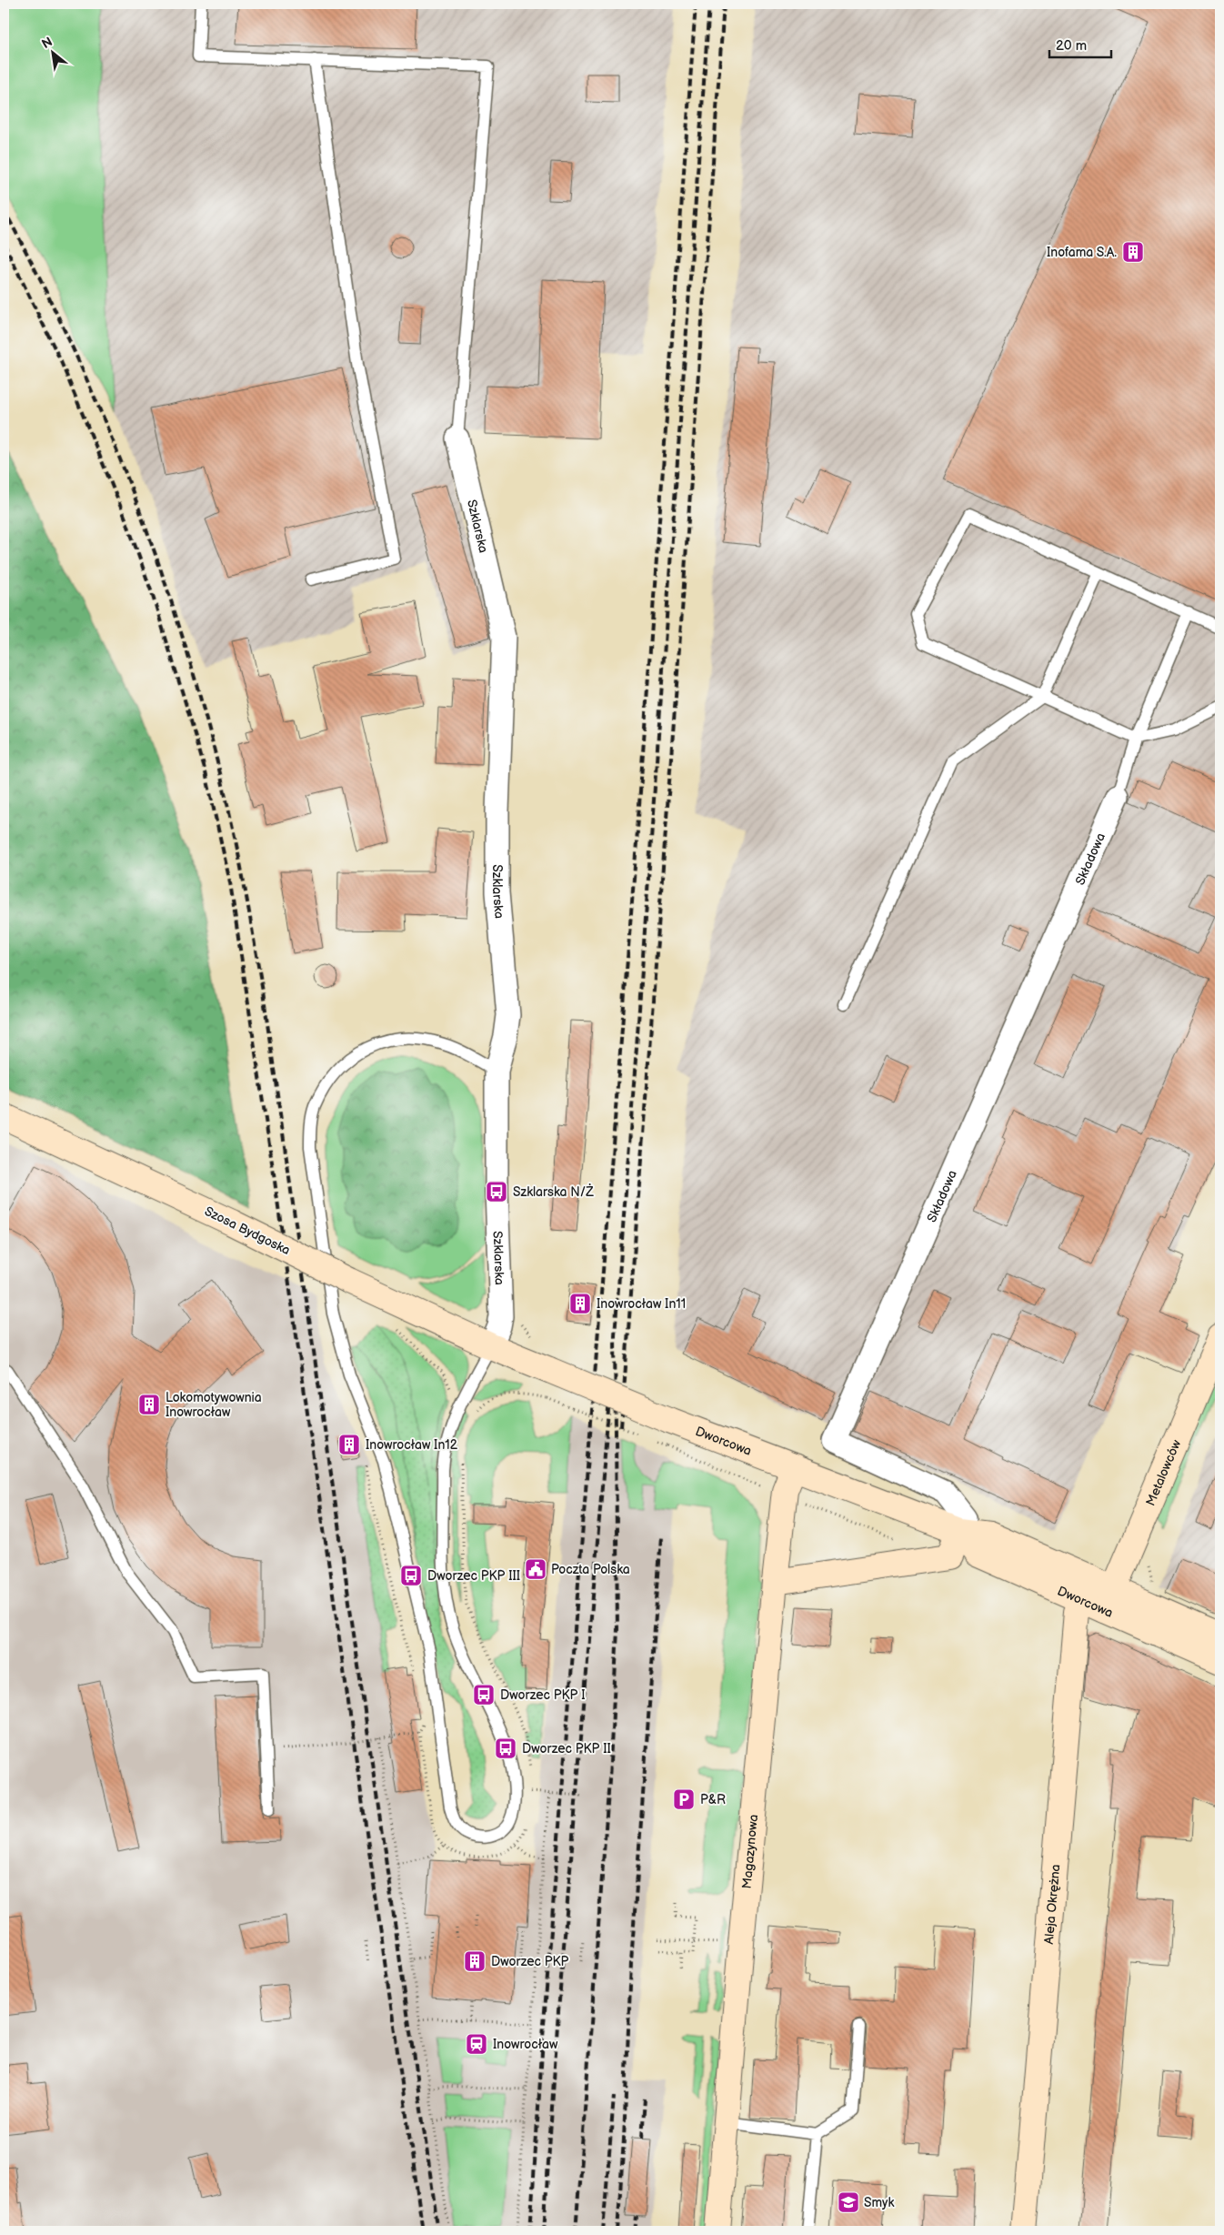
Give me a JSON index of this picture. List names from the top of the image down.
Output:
{
  "streets": {
    "street": [
      "Szklarska",
      "Składowa",
      "Szosa Bydgoska",
      "Dworcowa",
      "Metalowców",
      "Magazynowa",
      "Aleja Okrężna"
    ]
  },
  "crossings": [
    ["Szklarska", "Szosa Bydgoska"],
    ["Szklarska", "Dworcowa"],
    ["Składowa", "Dworcowa"],
    ["Szosa Bydgoska", "Dworcowa"],
    ["Dworcowa", "Metalowców"],
    ["Dworcowa", "Magazynowa"],
    ["Dworcowa", "Aleja Okrężna"]
  ],
  "places": {
    "building": [
      "Inofama S.A.",
      "Inowrocław In11",
      "Lokomotywownia Inowrocław",
      "Inowrocław In12",
      "Dworzec PKP"
    ],
    "bus stop": [
      "Szklarska N/Ż",
      "Dworzec PKP III",
      "Dworzec PKP I",
      "Dworzec PKP II"
    ],
    "public building": ["Poczta Polska"],
    "parking": ["P&R"],
    "station": ["Inowrocław"],
    "school or university": ["Smyk"]
  },
  "scale_bar": "20 m",
  "north": "top left"
}
